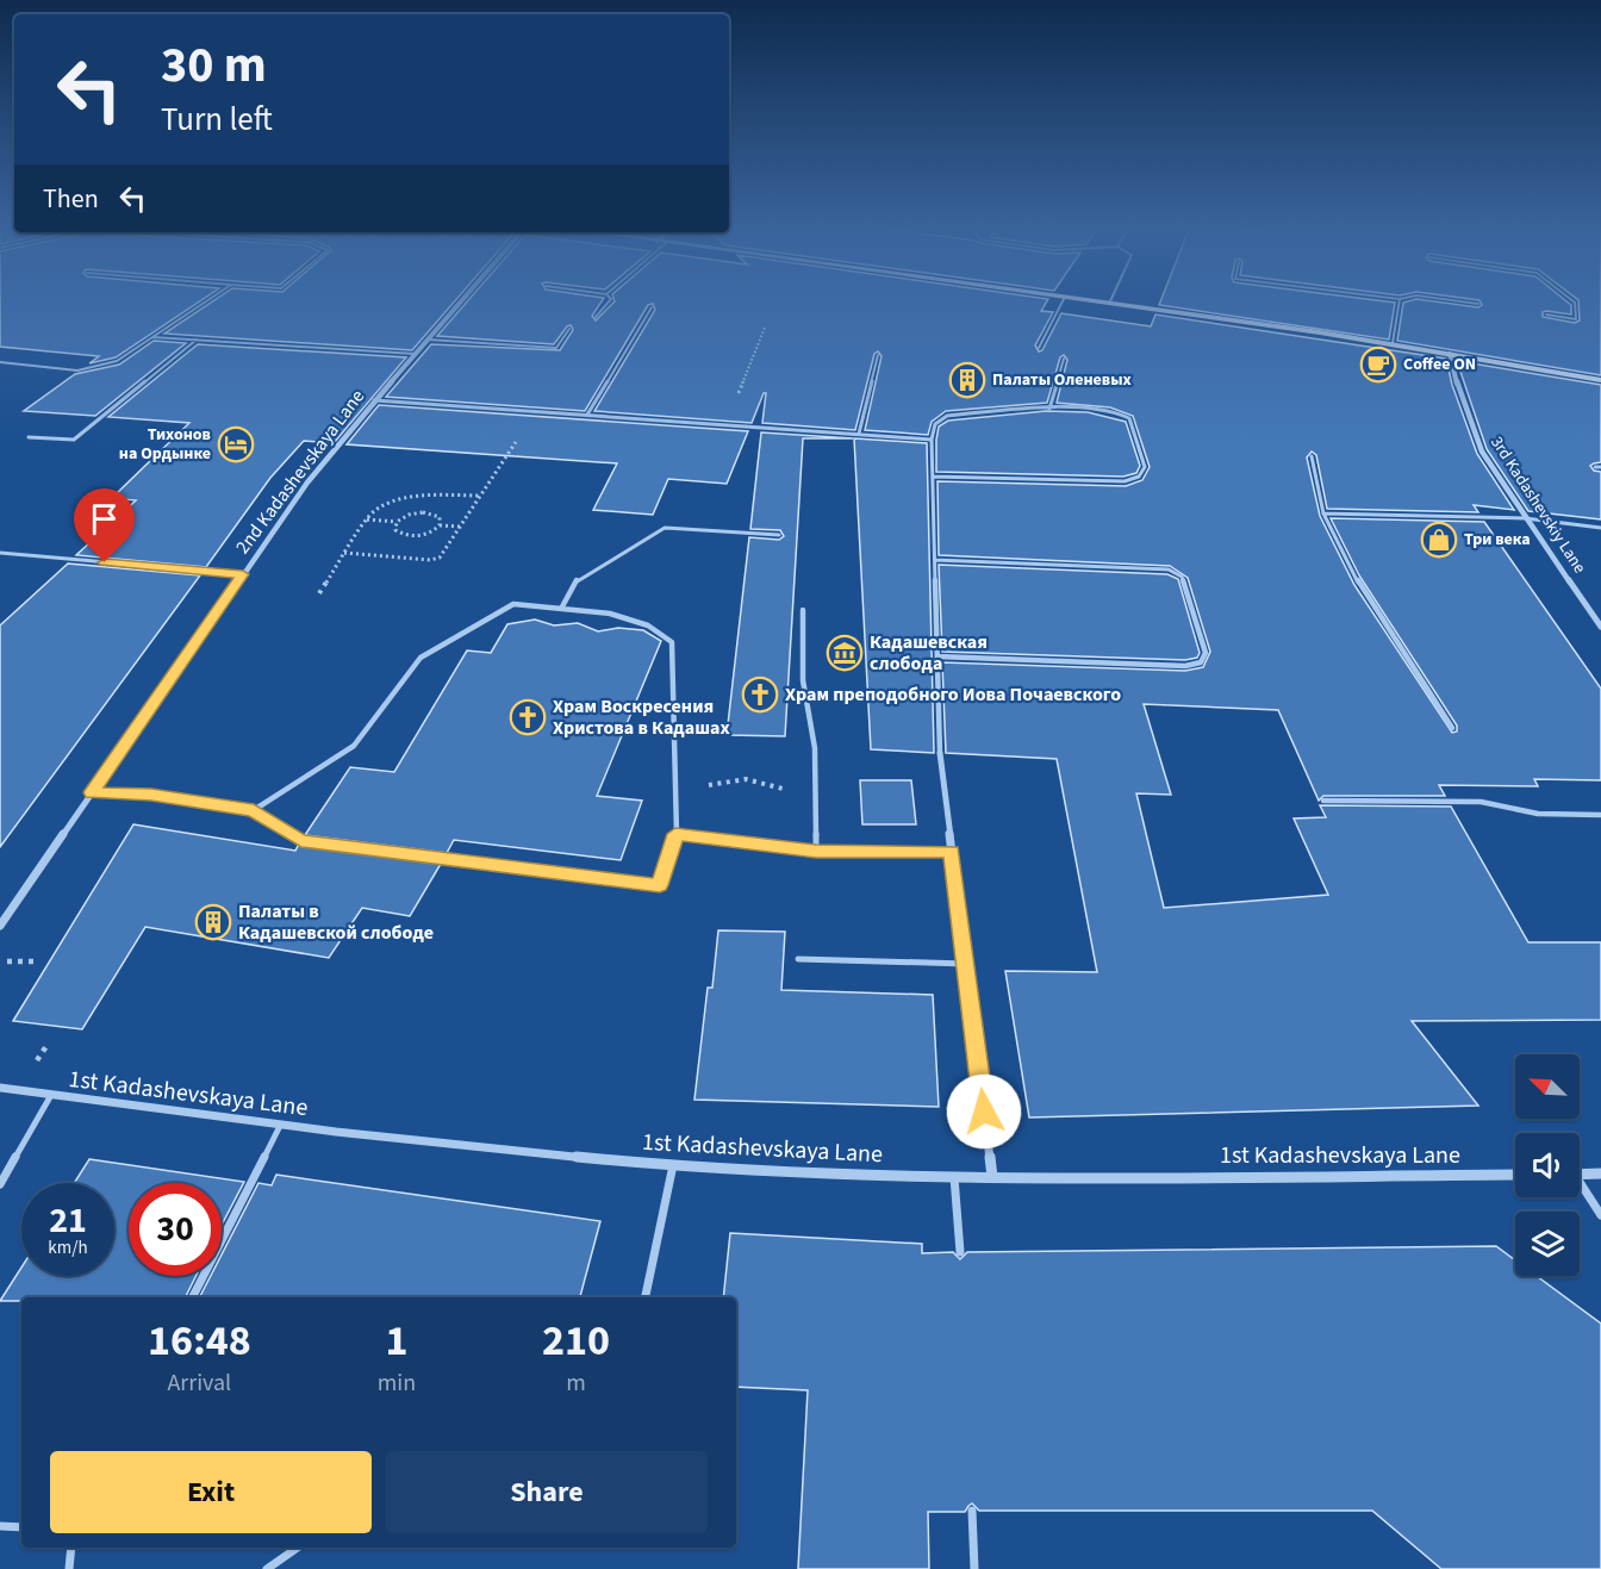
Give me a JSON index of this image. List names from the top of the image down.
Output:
{
  "streets": {
    "street": ["2nd Kadashevskaya Lane", "3rd Kadashevskiy Lane", "1st Kadashevskaya Lane"]
  },
  "places": {
    "cafe": ["Coffee ON"],
    "building": ["Палаты Оленевых", "Палаты в Кадашевской слободе"],
    "hotel": ["Тихонов на Ордынке"],
    "shop": ["Три века"],
    "museum": ["Кадашевская слобода"],
    "church": ["Храм преподобного Иова Почаевского", "Храм Воскресения Христова в Кадашах"]
  },
  "north": "top left",
  "page": {
    "turn": ["30 m", "Turn left"],
    "then": "Then",
    "speed": "21 km/h",
    "limit": "30",
    "eta": [
      "16:48",
      "Arrival",
      "1",
      "min",
      "210",
      "m"
    ],
    "buttons": ["Exit", "Share"]
  }
}
